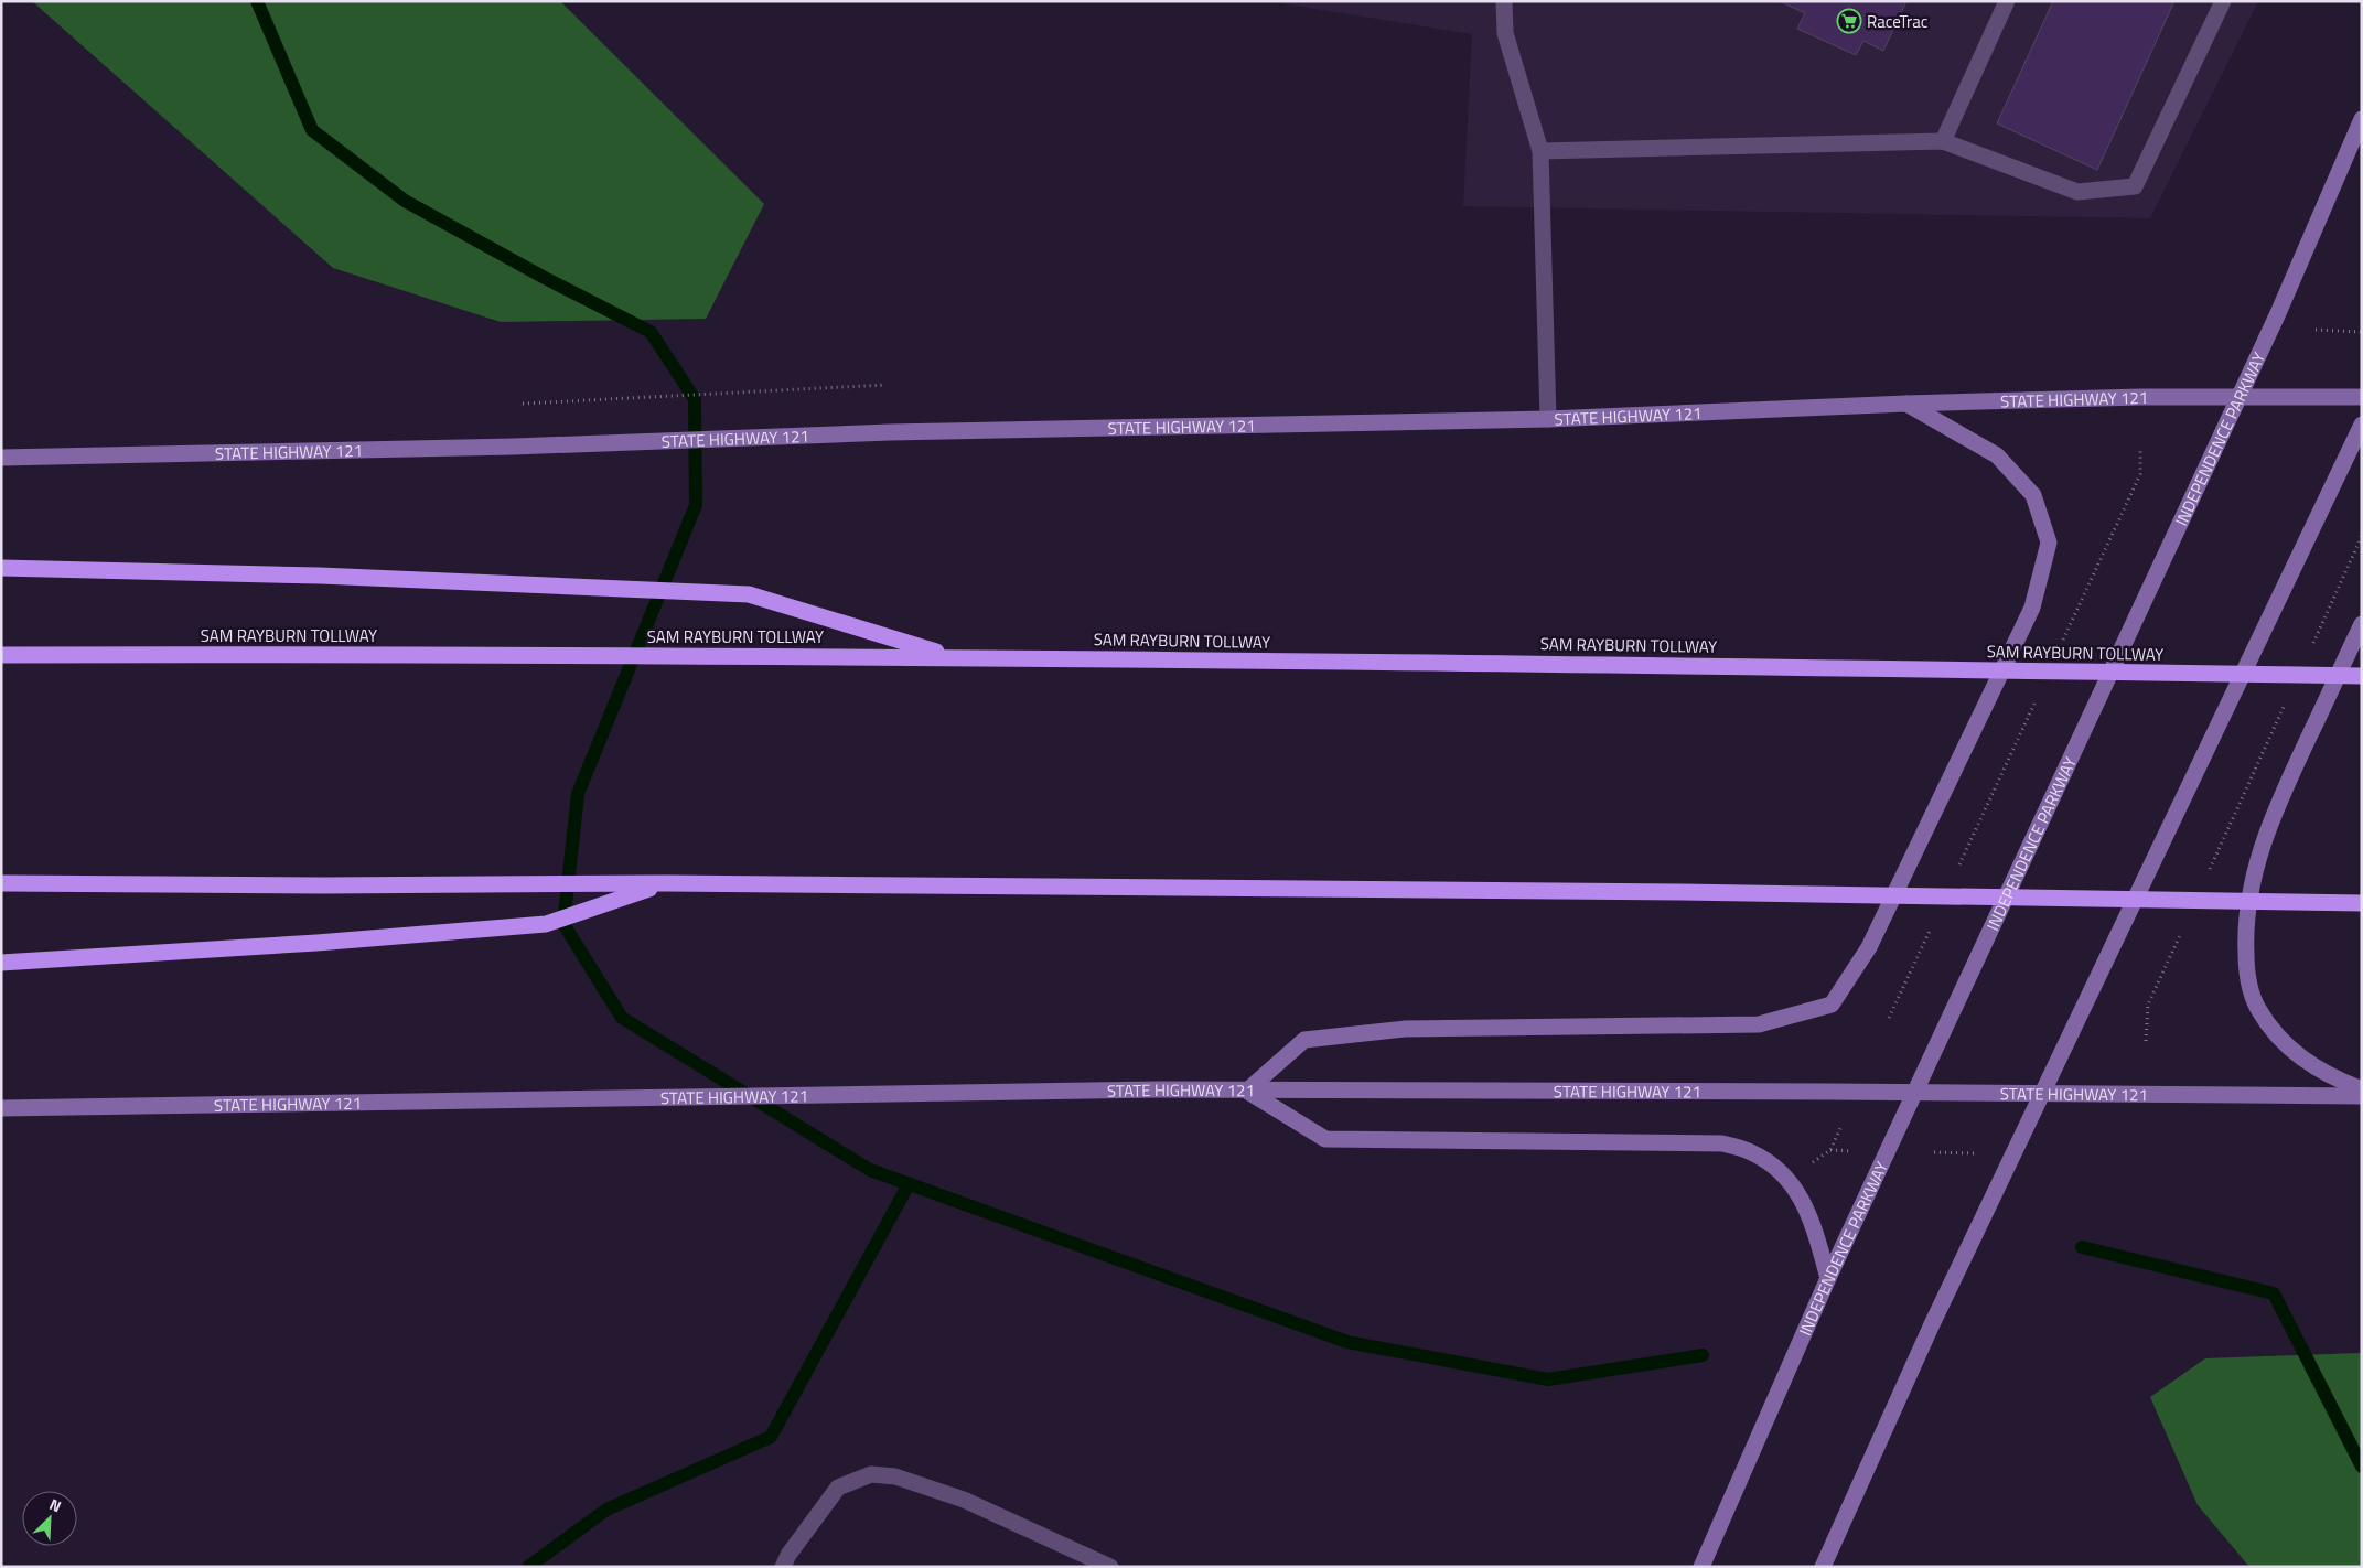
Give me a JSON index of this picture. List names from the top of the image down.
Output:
{
  "streets": {
    "highway": ["SAM RAYBURN TOLLWAY"],
    "main road": ["STATE HIGHWAY 121", "INDEPENDENCE PARKWAY"]
  },
  "crossings": [
    ["STATE HIGHWAY 121", "INDEPENDENCE PARKWAY"]
  ],
  "places": {
    "supermarket": ["RaceTrac"]
  },
  "north": "top right"
}
